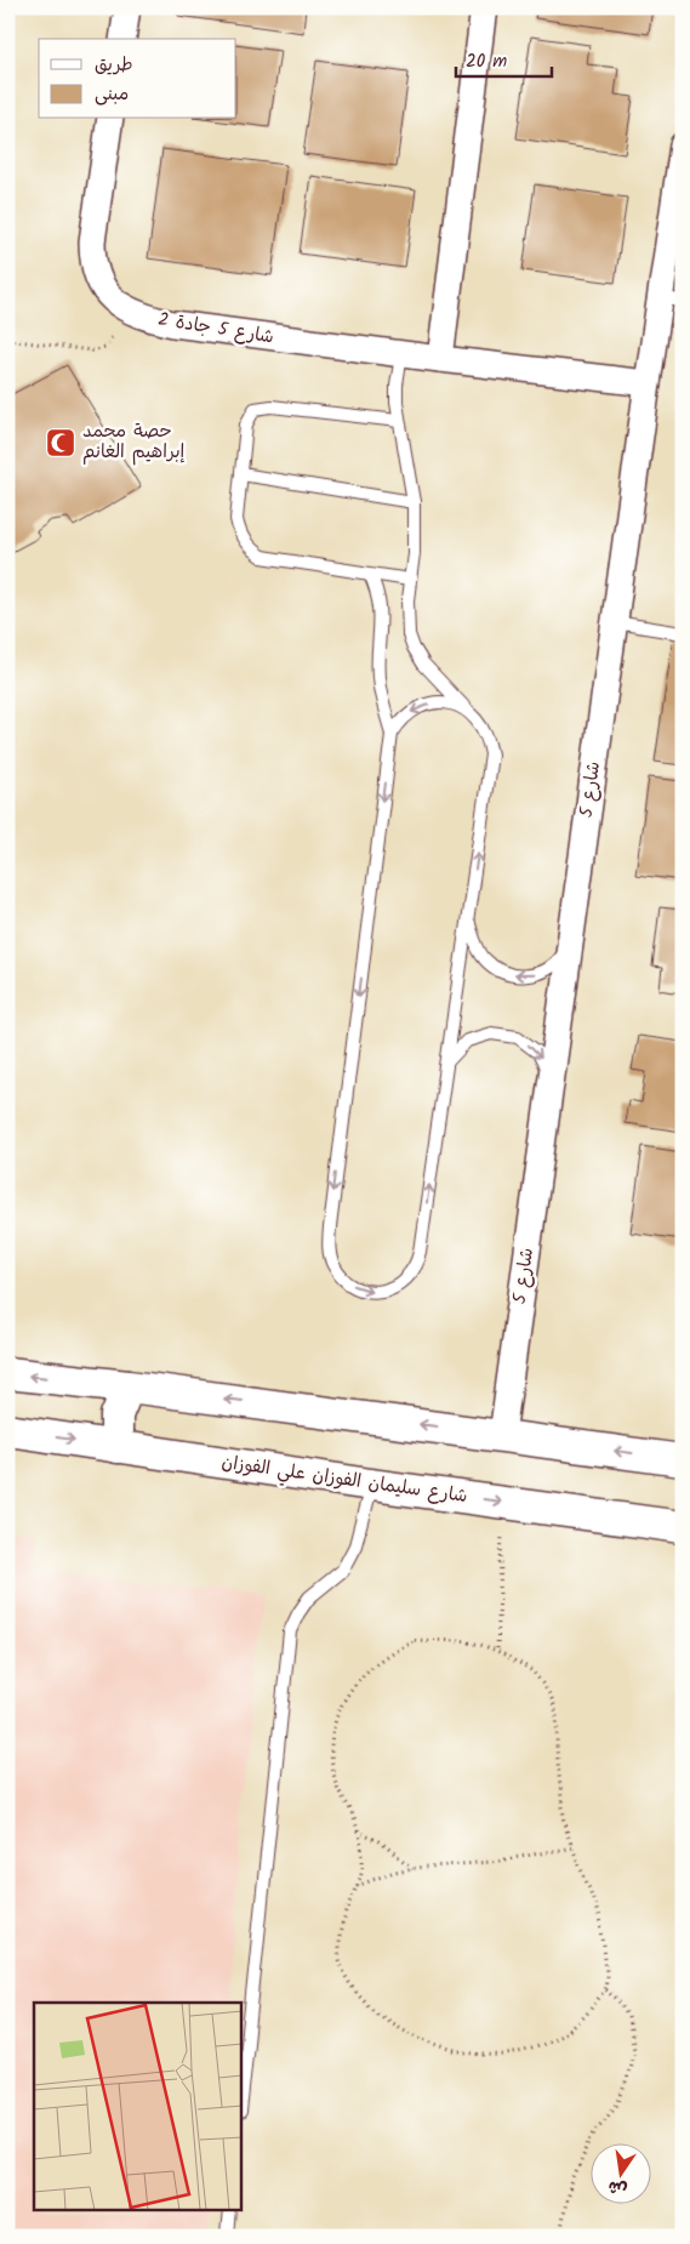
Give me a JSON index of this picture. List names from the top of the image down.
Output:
{
  "streets": {
    "street": ["شارع 5 جادة 2", "شارع 5", "شارع سليمان الفوزان علي الفوزان"]
  },
  "crossings": [
    ["شارع 5 جادة 2", "شارع 5"]
  ],
  "places": {
    "mosque": ["حصة محمد إبراهيم الغانم"]
  },
  "legend": ["طريق", "مبنى"],
  "scale_bar": "20 m",
  "north": "bottom"
}
